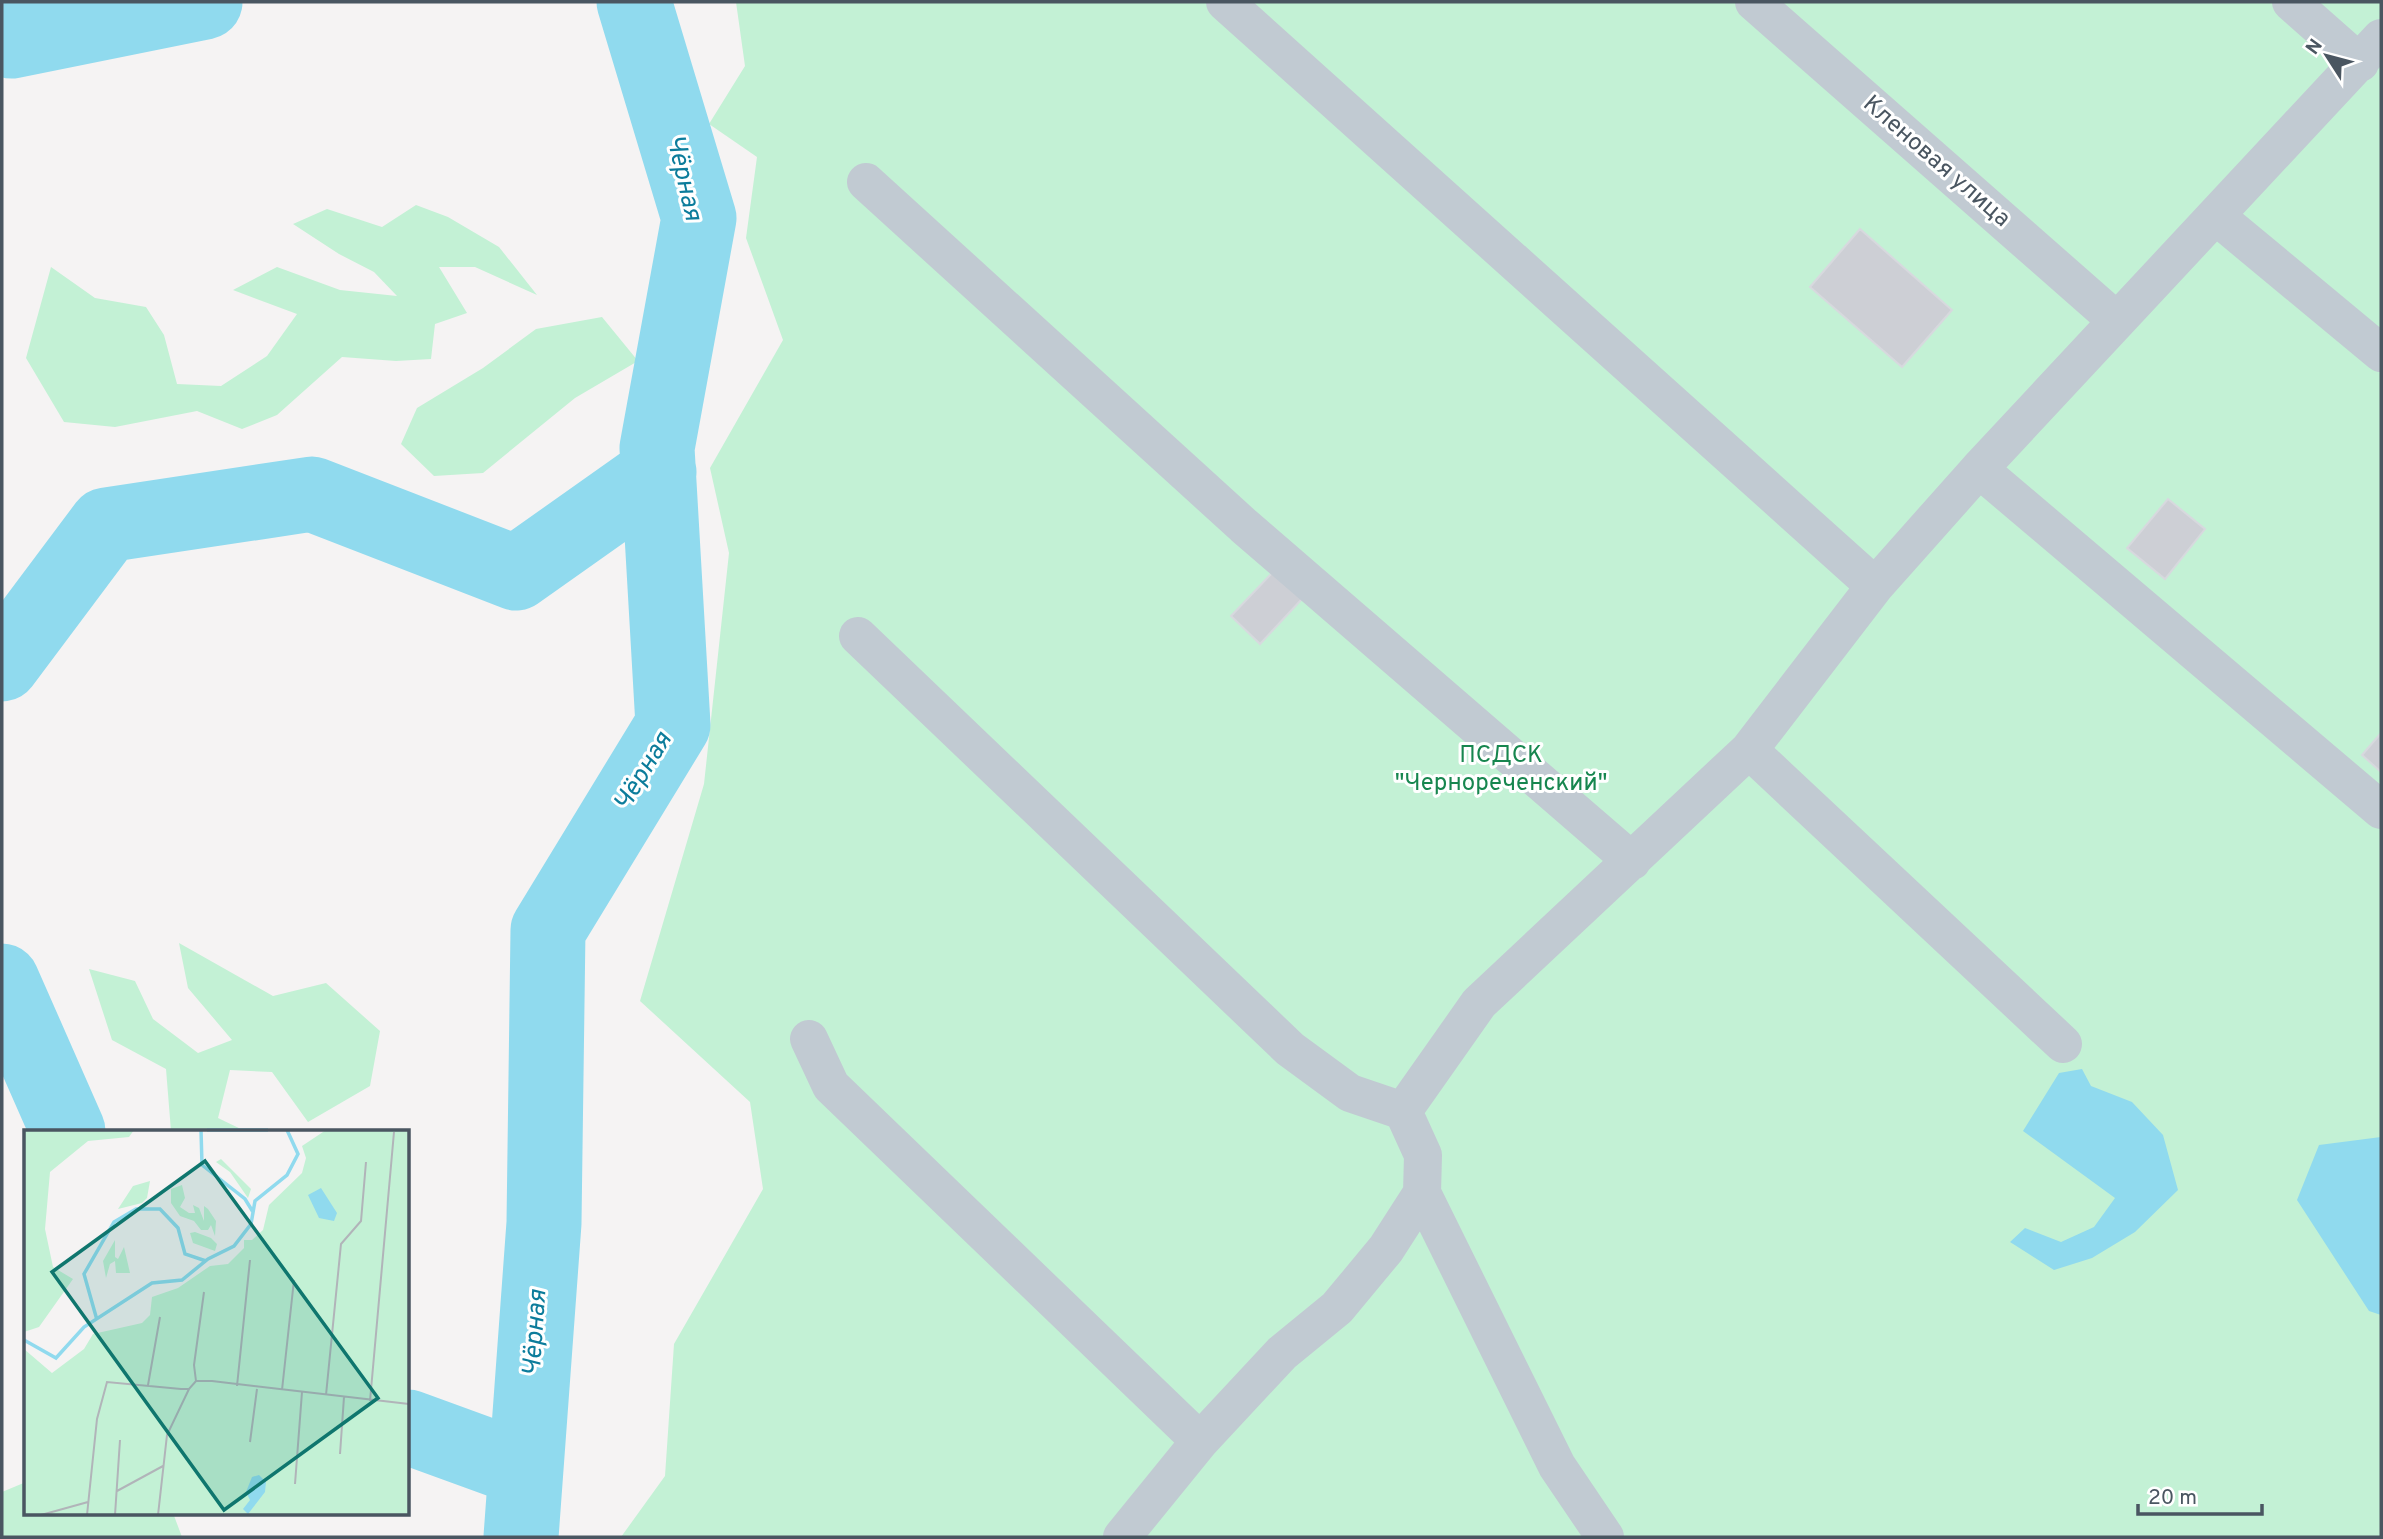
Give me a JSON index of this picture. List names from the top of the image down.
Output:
{
  "streets": {
    "street": ["Кленовая улица"]
  },
  "water": ["Чёрная"],
  "parks": ["ПСДСК \"Чернореченский\""],
  "scale_bar": "20 m",
  "north": "top left"
}
